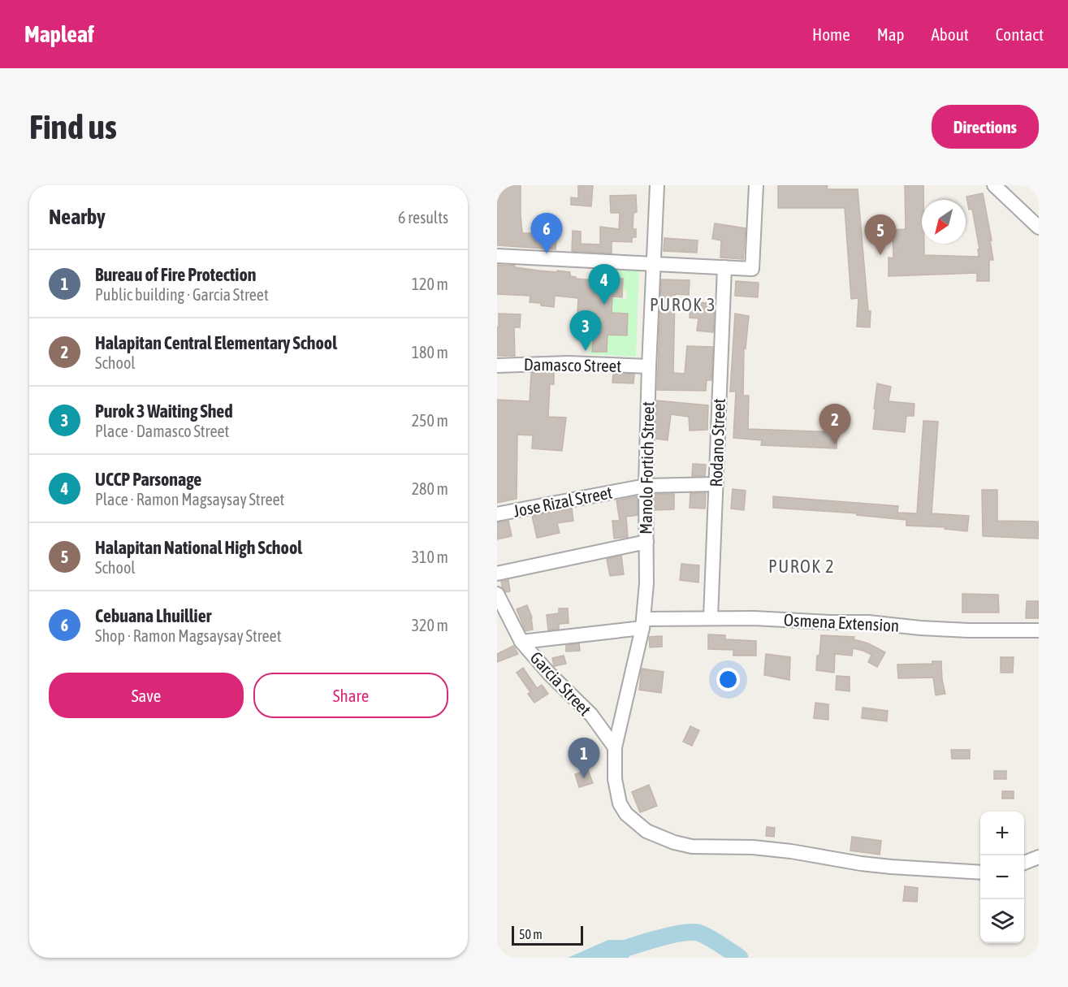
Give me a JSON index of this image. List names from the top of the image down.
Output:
{
  "streets": {
    "street": [
      "Damasco Street",
      "Rodano Street",
      "Manolo Fortich Street",
      "Jose Rizal Street",
      "Osmena Extension",
      "Garcia Street"
    ]
  },
  "crossings": [
    ["Damasco Street", "Manolo Fortich Street"],
    ["Rodano Street", "Jose Rizal Street"],
    ["Rodano Street", "Osmena Extension"],
    ["Manolo Fortich Street", "Jose Rizal Street"],
    ["Manolo Fortich Street", "Osmena Extension"],
    ["Manolo Fortich Street", "Garcia Street"],
    ["Osmena Extension", "Garcia Street"]
  ],
  "districts": ["PUROK 3", "PUROK 2"],
  "scale_bar": "50 m",
  "north": "bottom left",
  "page": {
    "header": "Mapleaf",
    "nav": [
      "Home",
      "Map",
      "About",
      "Contact"
    ],
    "buttons": [
      "Directions",
      ["Save", "Share"]
    ],
    "title": "Find us",
    "heading": ["Nearby", "6 results"],
    "pins": [
      "6",
      "5",
      "4",
      "3",
      "2",
      "1"
    ],
    "list": [
      {
        "mark": "1",
        "name": "Bureau of Fire Protection",
        "note": "Public building · Garcia Street",
        "value": "120 m"
      },
      {
        "mark": "2",
        "name": "Halapitan Central Elementary School",
        "note": "School",
        "value": "180 m"
      },
      {
        "mark": "3",
        "name": "Purok 3 Waiting Shed",
        "note": "Place · Damasco Street",
        "value": "250 m"
      },
      {
        "mark": "4",
        "name": "UCCP Parsonage",
        "note": "Place · Ramon Magsaysay Street",
        "value": "280 m"
      },
      {
        "mark": "5",
        "name": "Halapitan National High School",
        "note": "School",
        "value": "310 m"
      },
      {
        "mark": "6",
        "name": "Cebuana Lhuillier",
        "note": "Shop · Ramon Magsaysay Street",
        "value": "320 m"
      }
    ],
    "map_buttons": ["+", "−"],
    "scale": "50 m"
  }
}
